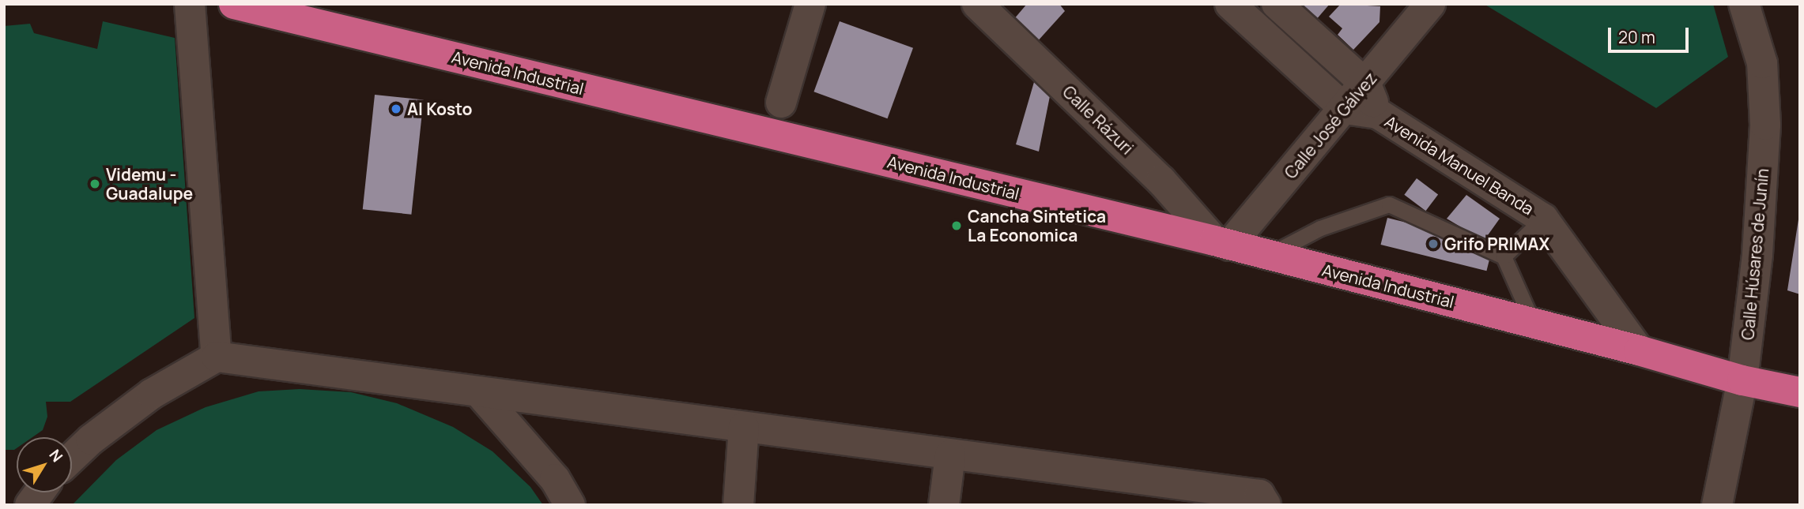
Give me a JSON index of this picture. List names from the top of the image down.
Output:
{
  "streets": {
    "highway": ["Avenida Industrial"],
    "street": [
      "Calle Rázuri",
      "Calle José Gálvez",
      "Avenida Manuel Banda",
      "Calle Húsares de Junín"
    ]
  },
  "crossings": [
    ["Avenida Industrial", "Calle Rázuri"],
    ["Avenida Industrial", "Calle José Gálvez"],
    ["Avenida Industrial", "Avenida Manuel Banda"],
    ["Avenida Industrial", "Calle Húsares de Junín"],
    ["Calle Rázuri", "Calle José Gálvez"],
    ["Calle José Gálvez", "Avenida Manuel Banda"]
  ],
  "places": [
    "Al Kosto",
    "Videmu - Guadalupe",
    "Cancha Sintetica La Economica",
    "Grifo PRIMAX"
  ],
  "scale_bar": "20 m",
  "north": "top right"
}
